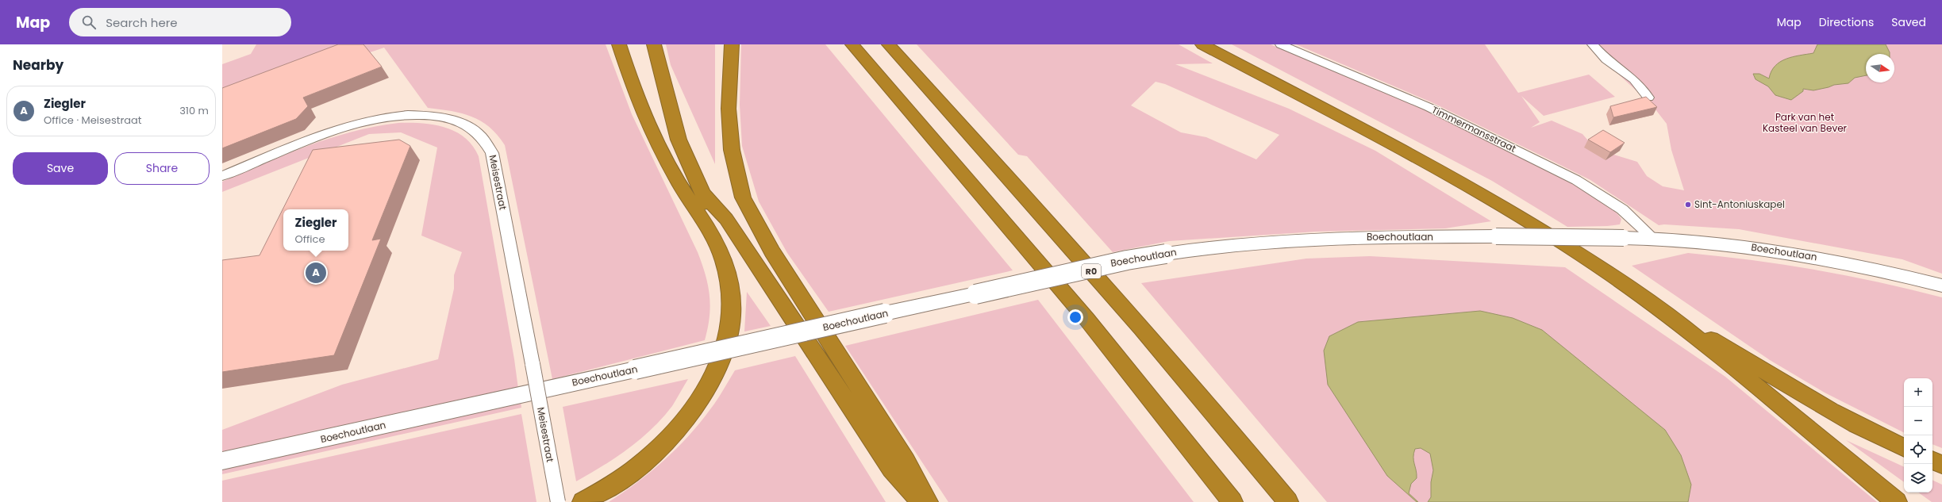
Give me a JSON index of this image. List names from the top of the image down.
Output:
{
  "streets": {
    "highway": ["R0"],
    "main road": ["Boechoutlaan"],
    "street": ["Timmermansstraat", "Meisestraat"]
  },
  "crossings": [
    ["Timmermansstraat", "Boechoutlaan"]
  ],
  "parks": ["Park van het Kasteel van Bever"],
  "places": ["Sint-Antoniuskapel"],
  "north": "right",
  "page": {
    "header": "Map",
    "search": "Search here",
    "nav": ["Map", "Directions", "Saved"],
    "heading": "Nearby",
    "list": [
      {
        "mark": "A",
        "name": "Ziegler",
        "note": "Office · Meisestraat",
        "value": "310 m"
      }
    ],
    "buttons": ["Save", "Share"],
    "popup": ["Ziegler", "Office"],
    "pins": "A",
    "map_buttons": ["+", "−"]
  }
}
